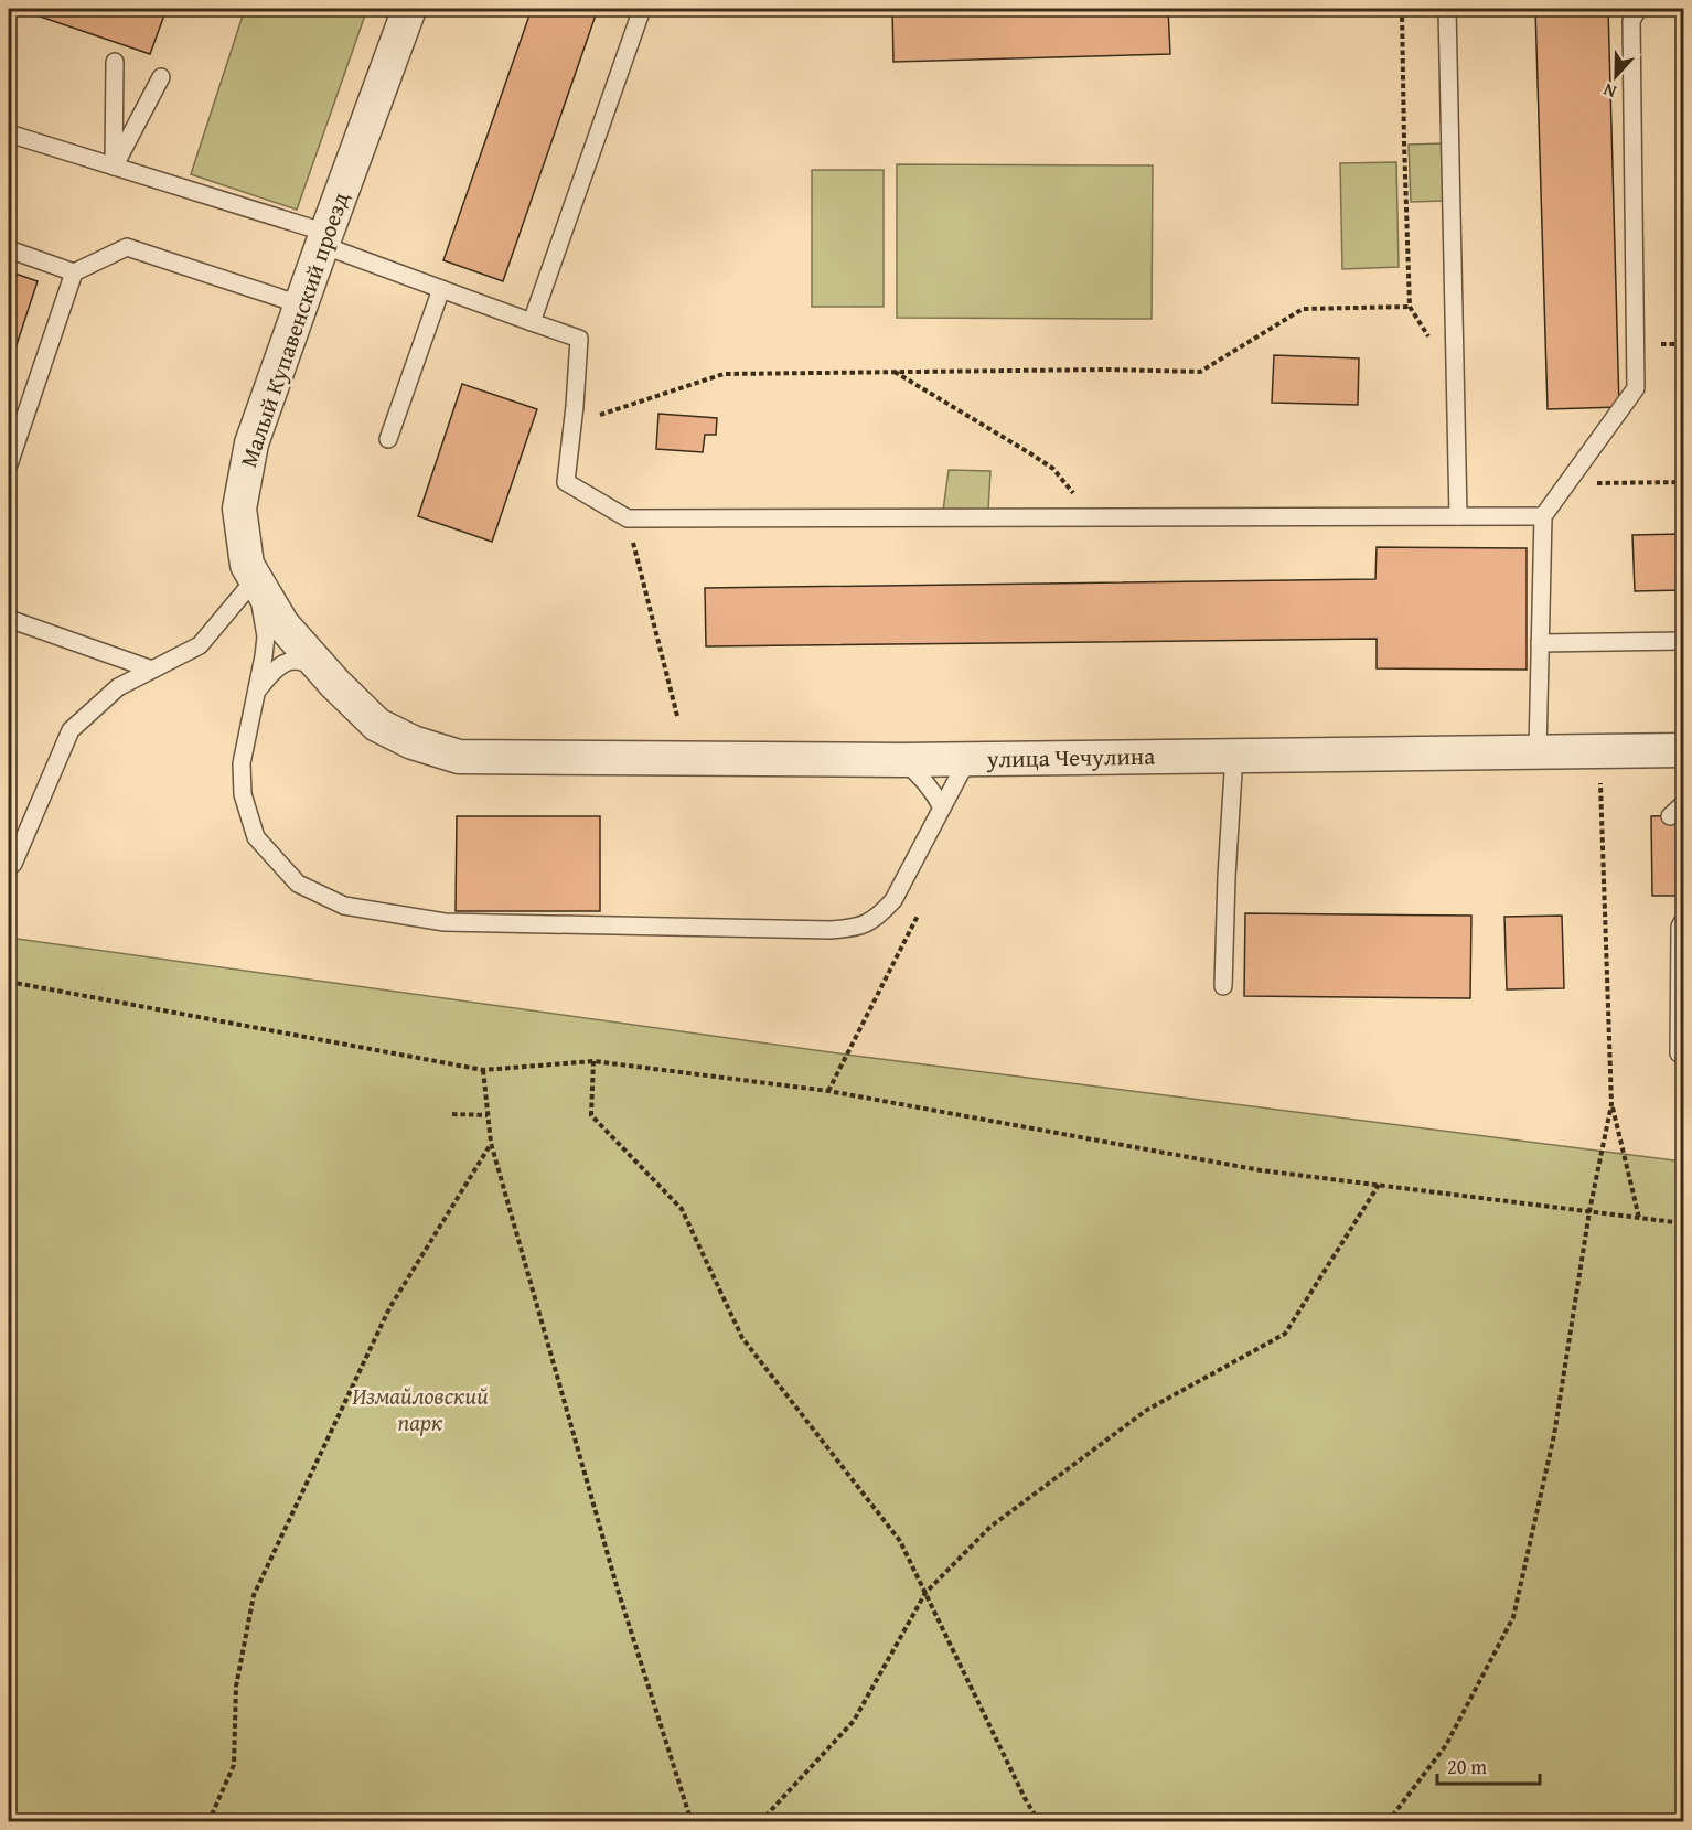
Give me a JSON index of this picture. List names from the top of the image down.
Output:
{
  "streets": {
    "street": ["Малый Купавенский проезд", "улица Чечулина"]
  },
  "crossings": [
    ["Малый Купавенский проезд", "улица Чечулина"]
  ],
  "parks": ["Измайловский парк"],
  "scale_bar": "20 m",
  "north": "bottom"
}
